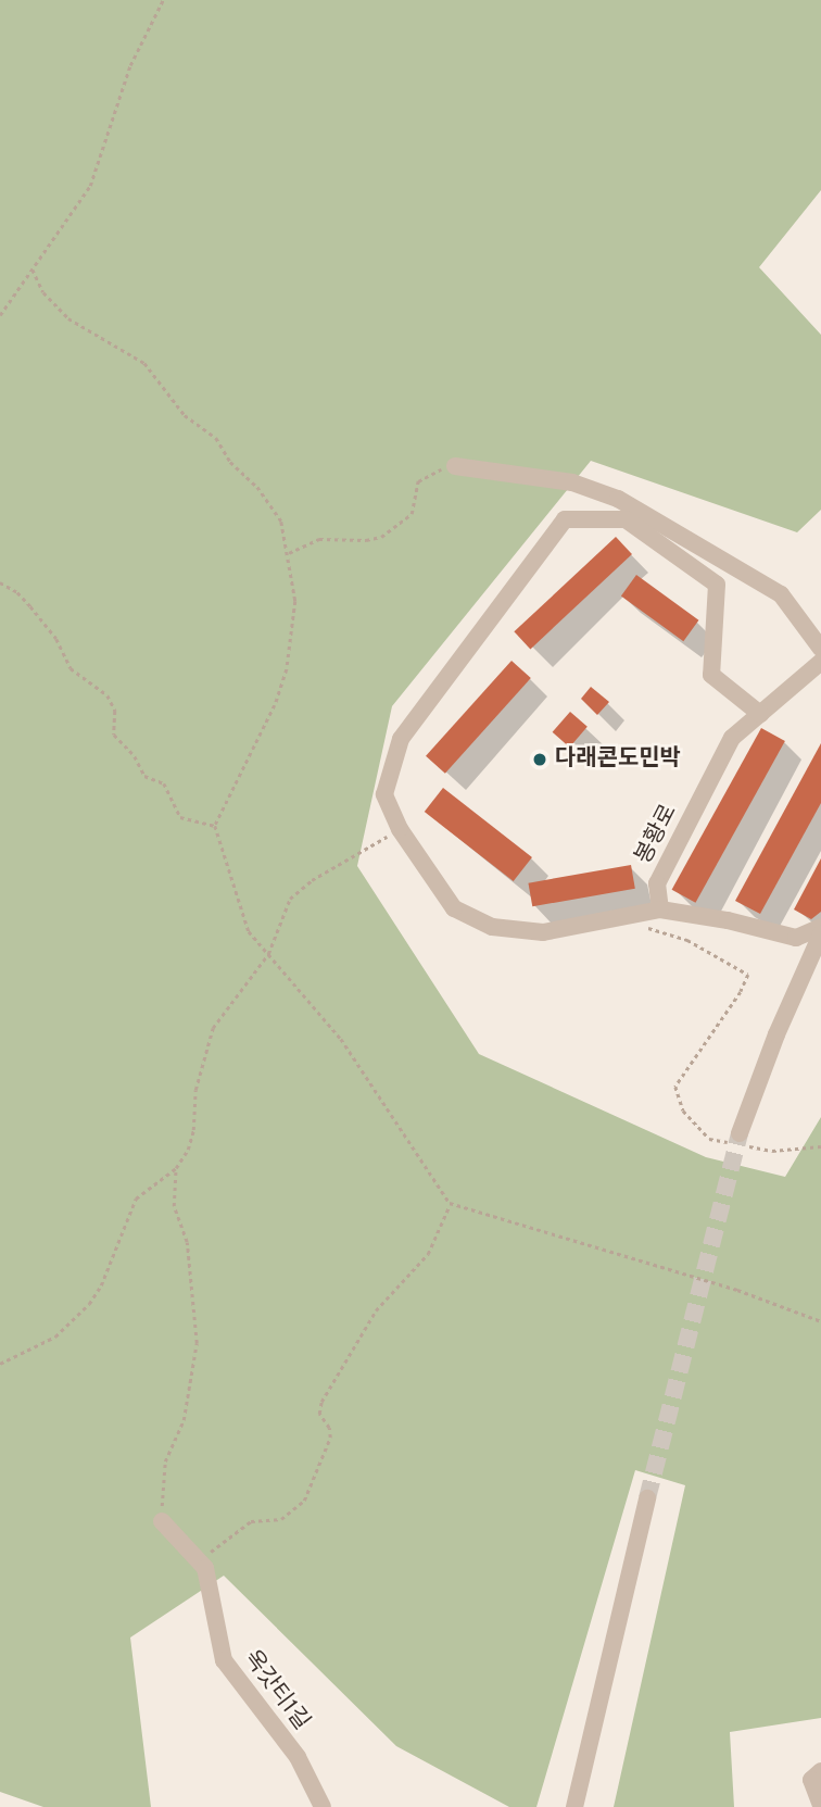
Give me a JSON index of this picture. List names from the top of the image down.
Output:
{
  "streets": {
    "street": ["봉황로", "옥갓티1길"]
  },
  "places": ["다래콘도민박"]
}
